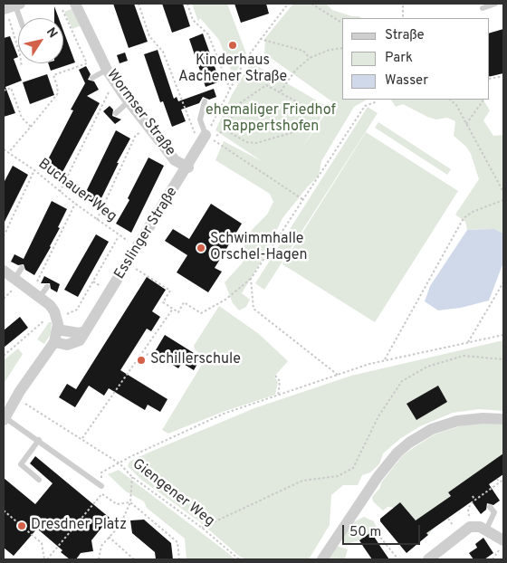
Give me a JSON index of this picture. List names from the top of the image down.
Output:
{
  "streets": {
    "street": ["Wormser Straße", "Esslinger Straße"],
    "path": ["Buchauer Weg", "Giengener Weg"]
  },
  "crossings": [
    ["Wormser Straße", "Esslinger Straße"],
    ["Buchauer Weg", "Esslinger Straße"]
  ],
  "parks": ["ehemaliger Friedhof Rappertshofen"],
  "places": [
    "Kinderhaus Aachener Straße",
    "Schwimmhalle Orschel-Hagen",
    "Schillerschule",
    "Dresdner Platz"
  ],
  "legend": ["Straße", "Park", "Wasser"],
  "scale_bar": "50 m",
  "north": "top right"
}
